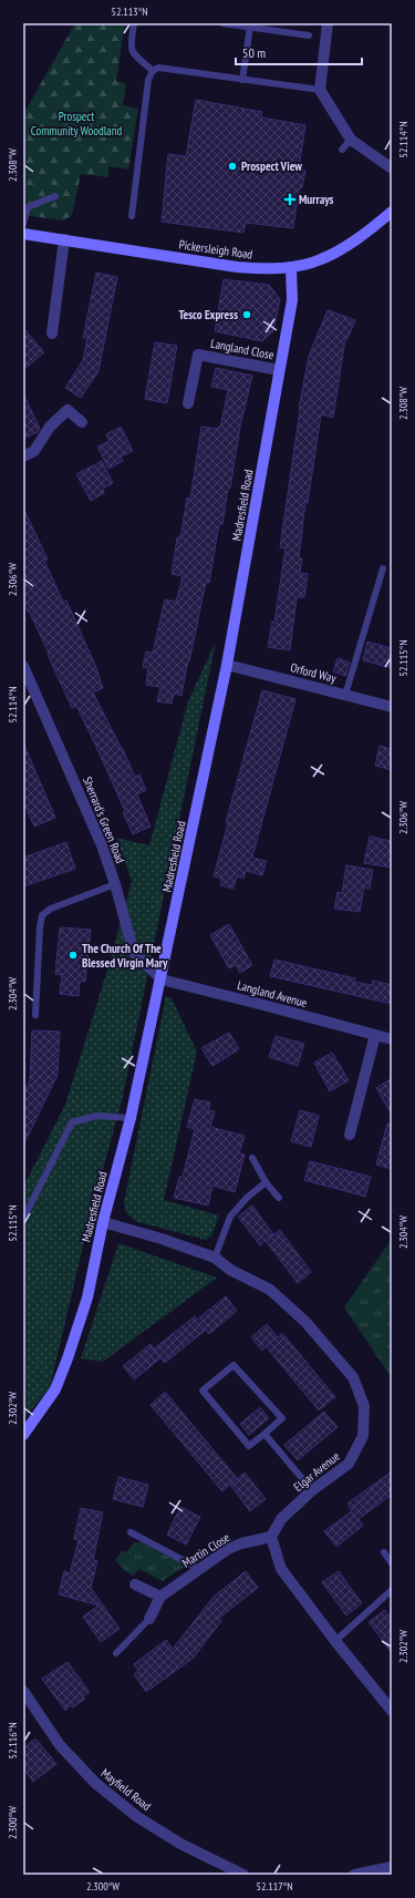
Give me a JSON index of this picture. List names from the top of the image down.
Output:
{
  "streets": {
    "street": [
      "Pickersleigh Road",
      "Langland Close",
      "Madresfield Road",
      "Orford Way",
      "Sherrard's Green Road",
      "Langland Avenue",
      "Elgar Avenue",
      "Martin Close",
      "Mayfield Road"
    ]
  },
  "crossings": [
    ["Pickersleigh Road", "Madresfield Road"],
    ["Langland Close", "Madresfield Road"],
    ["Madresfield Road", "Orford Way"],
    ["Madresfield Road", "Sherrard's Green Road"],
    ["Madresfield Road", "Langland Avenue"],
    ["Madresfield Road", "Elgar Avenue"],
    ["Sherrard's Green Road", "Langland Avenue"],
    ["Elgar Avenue", "Martin Close"]
  ],
  "parks": ["Prospect Community Woodland"],
  "places": {
    "other": ["Prospect View", "Tesco Express", "The Church Of The Blessed Virgin Mary"],
    "health": ["Murrays"]
  },
  "scale_bar": "50 m",
  "coordinates": [
    "52.113°N",
    "52.114°N",
    "2.308°W",
    "2.306°W",
    "52.115°N",
    "2.304°W",
    "2.302°W",
    "52.116°N",
    "2.300°W",
    "52.117°N"
  ]
}
